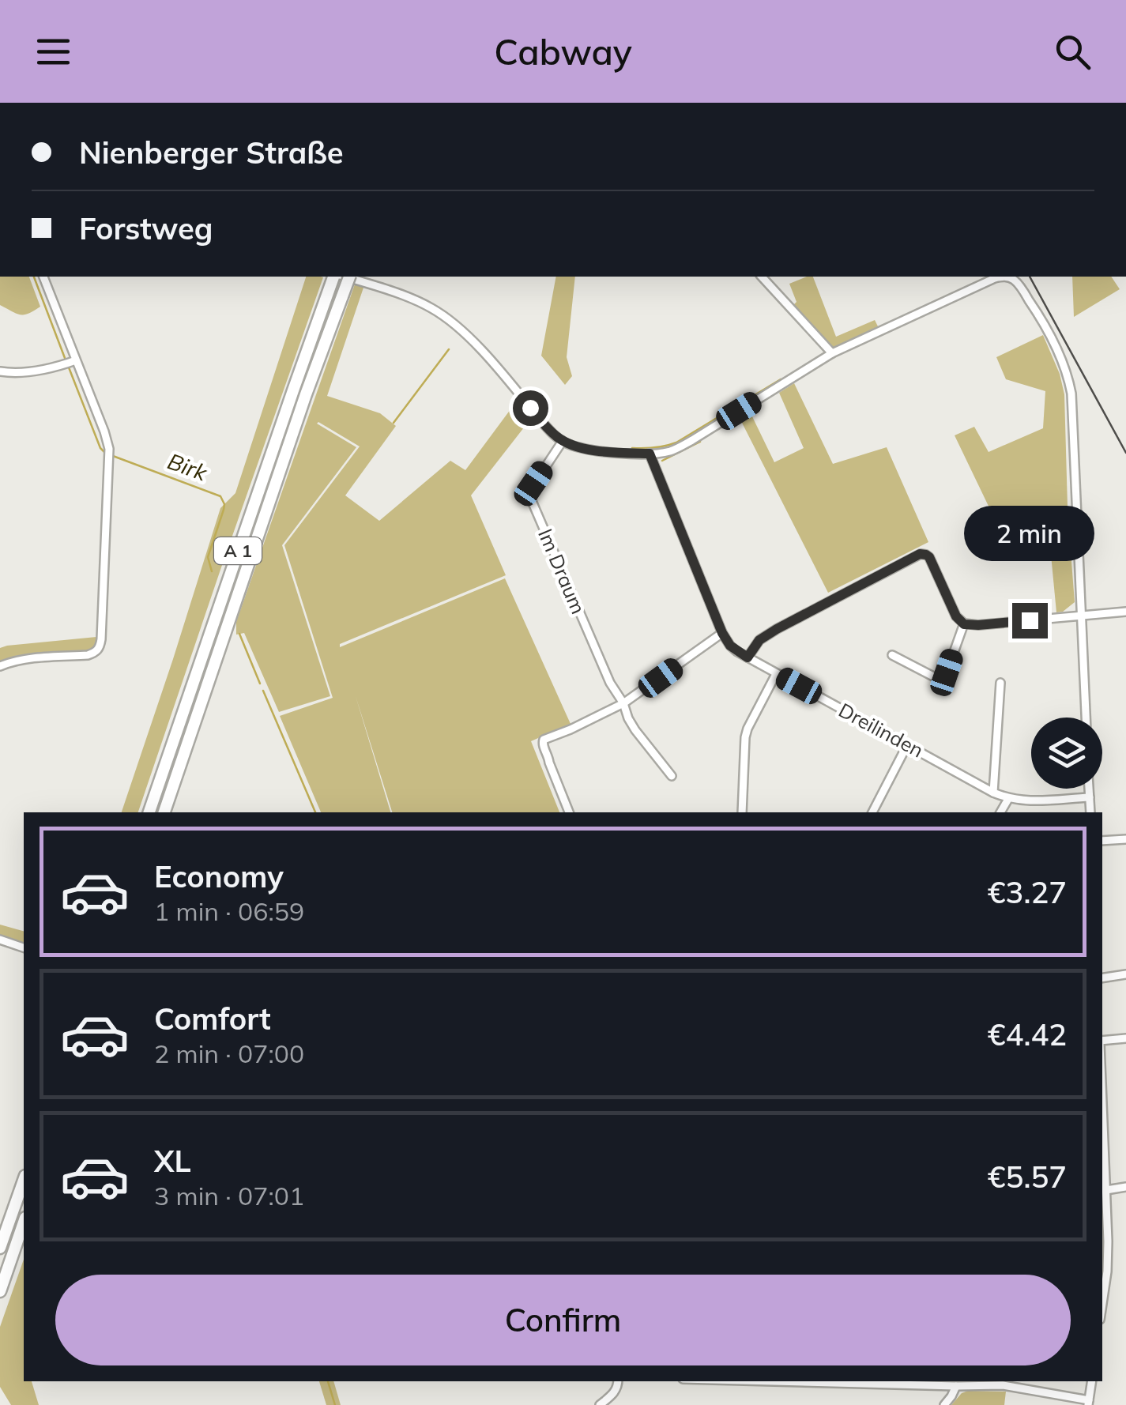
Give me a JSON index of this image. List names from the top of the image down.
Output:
{
  "streets": {
    "highway": ["A 1"],
    "street": ["Im Draum", "Dreilinden"]
  },
  "water": ["Birk"],
  "page": {
    "header": "Cabway",
    "banner": ["Nienberger Straße", "Forstweg"],
    "bubble": "2 min",
    "list": [
      {
        "name": "Economy",
        "note": "1 min · 06:59",
        "value": "€3.27"
      },
      {
        "name": "Comfort",
        "note": "2 min · 07:00",
        "value": "€4.42"
      },
      {
        "name": "XL",
        "note": "3 min · 07:01",
        "value": "€5.57"
      }
    ],
    "buttons": "Confirm"
  }
}
